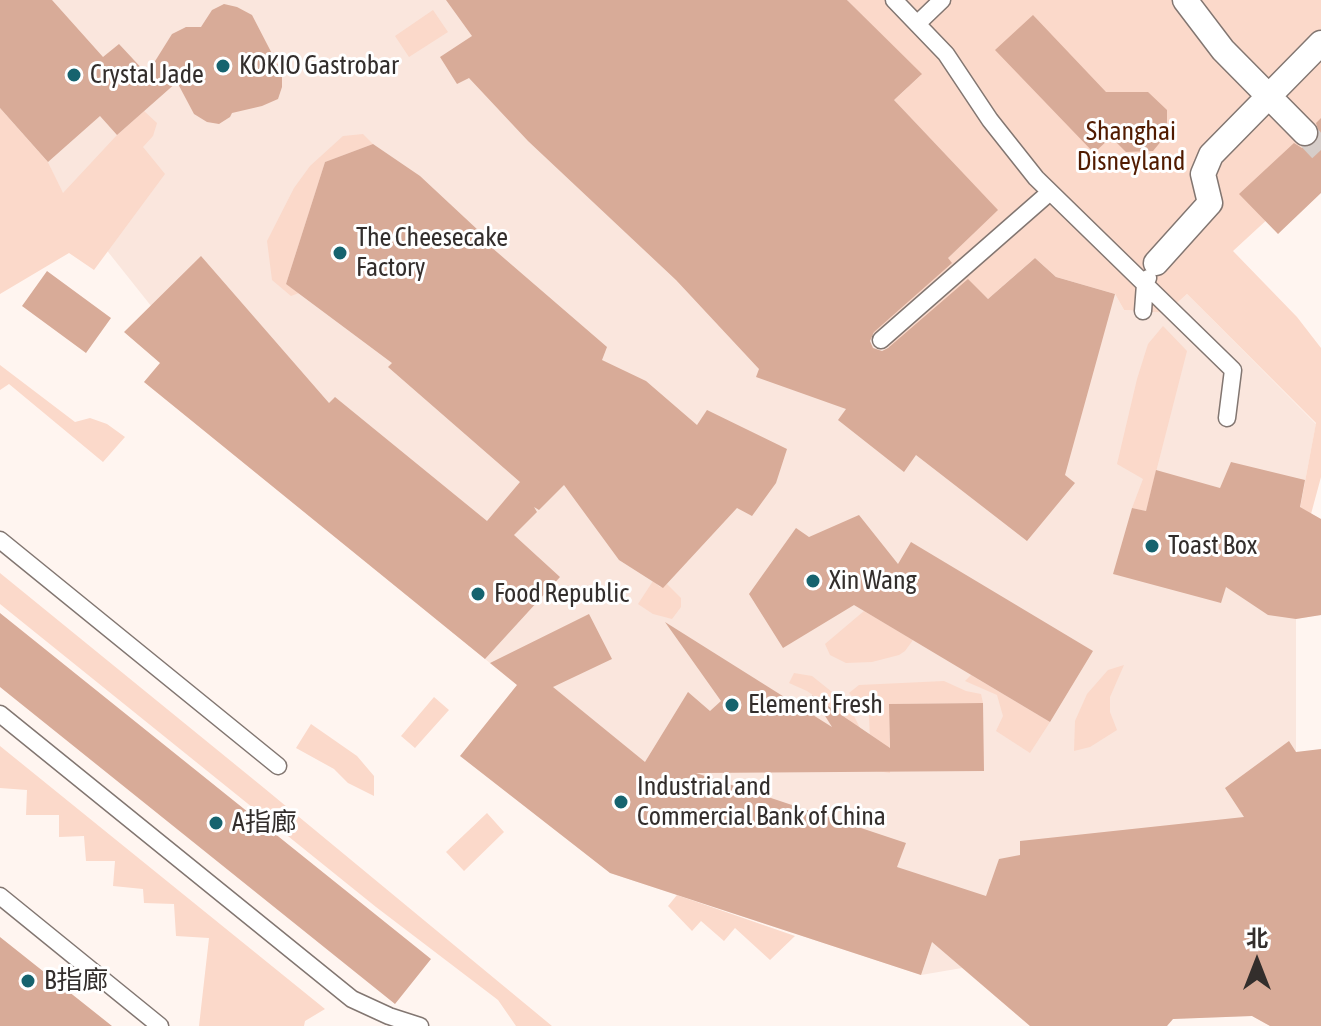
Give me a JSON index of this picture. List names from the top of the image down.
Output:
{
  "parks": ["Shanghai Disneyland"],
  "places": [
    "KOKIO Gastrobar",
    "Crystal Jade",
    "The Cheesecake Factory",
    "Toast Box",
    "Xin Wang",
    "Food Republic",
    "Element Fresh",
    "Industrial and Commercial Bank of China",
    "A指廊",
    "B指廊"
  ],
  "north": "top"
}
